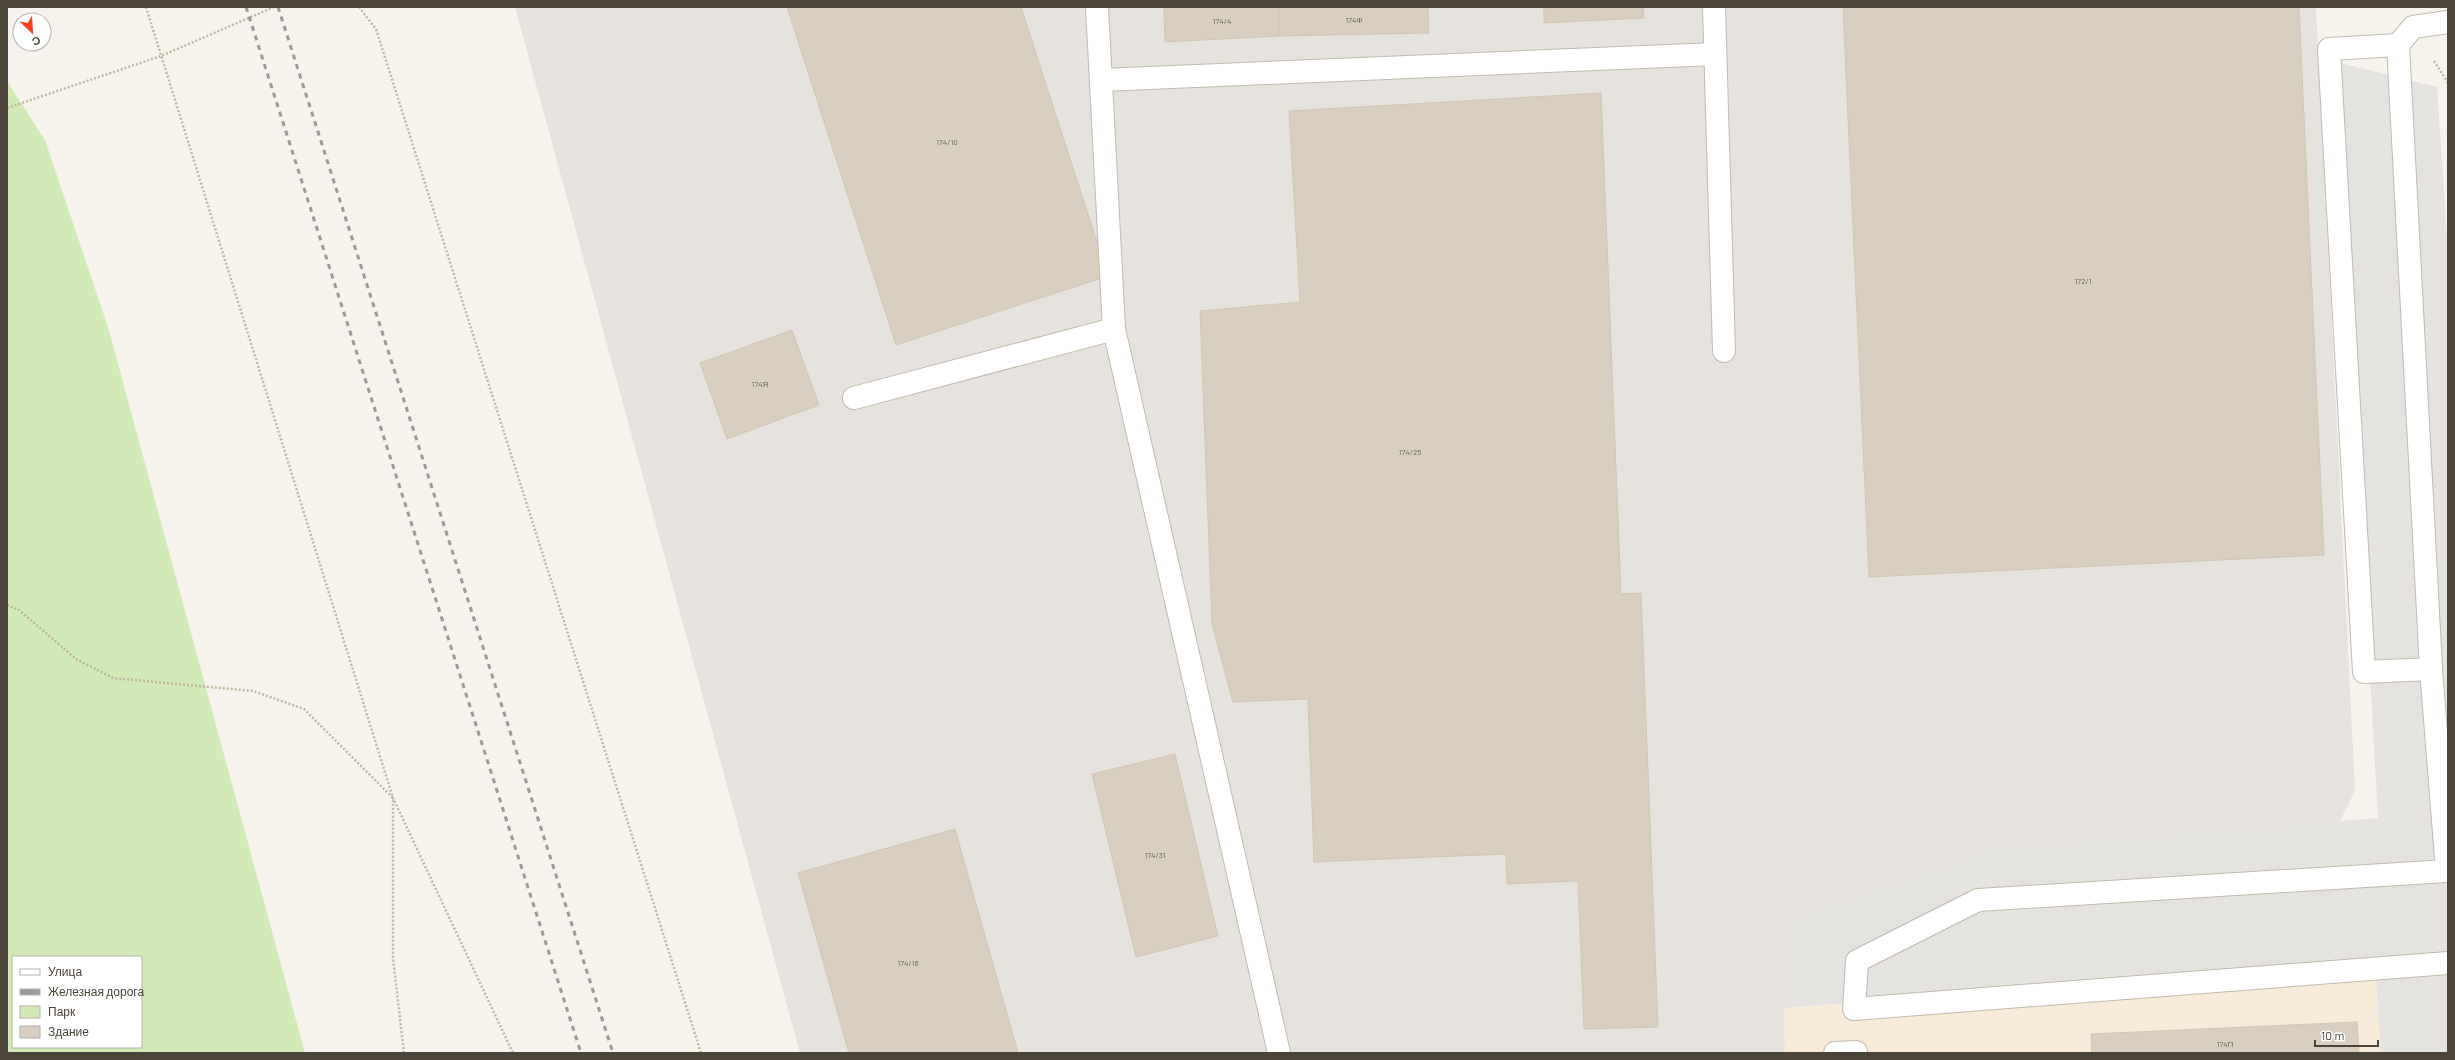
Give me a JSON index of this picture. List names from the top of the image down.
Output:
{
  "house_numbers": [
    "174Ф",
    "174/4",
    "174/10",
    "172/1",
    "174Я",
    "174/25",
    "174/31",
    "174/16",
    "174П"
  ],
  "legend": [
    "Улица",
    "Железная дорога",
    "Парк",
    "Здание"
  ],
  "scale_bar": "10 m",
  "north": "bottom right"
}
